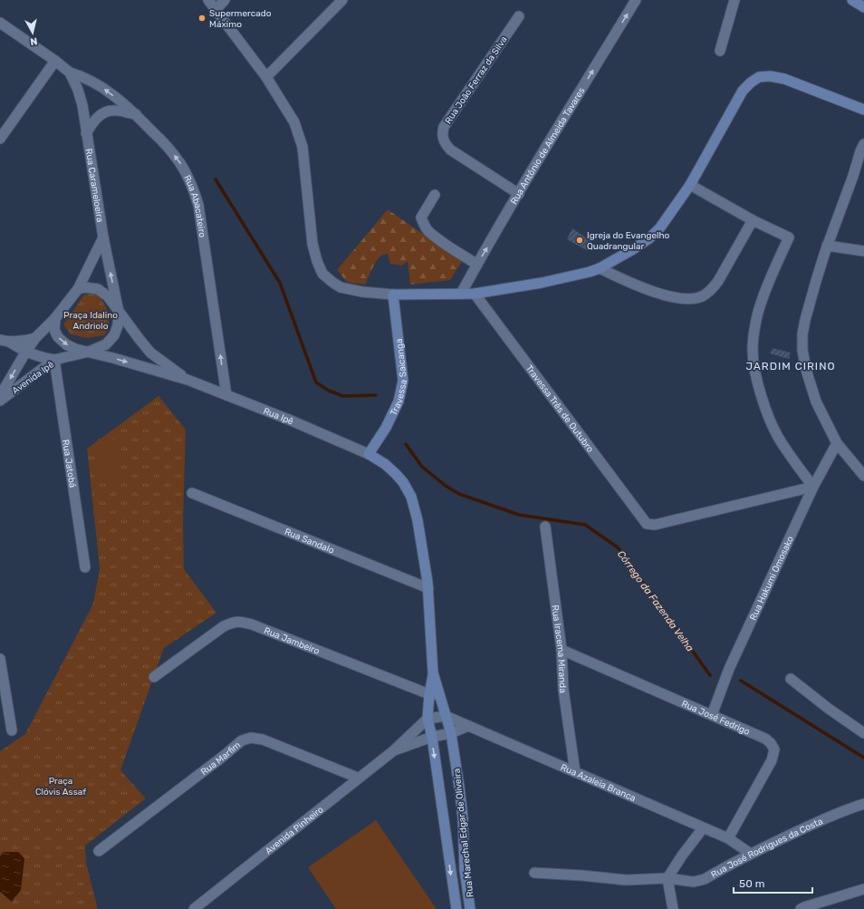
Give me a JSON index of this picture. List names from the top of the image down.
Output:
{
  "streets": {
    "main road": ["Travessa Saicanga", "Rua Marechal Edgar de Oliveira"],
    "street": [
      "Rua João Ferraz da Silva",
      "Rua Antônio de Almeida Tavares",
      "Rua Carameloeira",
      "Rua Abacateiro",
      "Avenida Ipê",
      "Travessa Três de Outubro",
      "Rua Ipê",
      "Rua Jatobá",
      "Rua Sandalo",
      "Rua Hakumi Omosako",
      "Rua Jambeiro",
      "Rua Iracema Miranda",
      "Rua José Fedrigo",
      "Rua Marfim",
      "Rua Azaleia Branca",
      "Avenida Pinheiro",
      "Rua José Rodrigues da Costa"
    ]
  },
  "crossings": [
    ["Rua João Ferraz da Silva", "Rua Antônio de Almeida Tavares"],
    ["Rua Carameloeira", "Rua Abacateiro"],
    ["Rua Carameloeira", "Avenida Ipê"],
    ["Rua Carameloeira", "Rua Ipê"],
    ["Rua Abacateiro", "Rua Ipê"],
    ["Avenida Ipê", "Rua Ipê"],
    ["Avenida Ipê", "Rua Jatobá"],
    ["Travessa Saicanga", "Rua Ipê"],
    ["Travessa Saicanga", "Rua Marechal Edgar de Oliveira"],
    ["Travessa Três de Outubro", "Rua Hakumi Omosako"],
    ["Rua Ipê", "Rua Marechal Edgar de Oliveira"],
    ["Rua Sandalo", "Rua Marechal Edgar de Oliveira"],
    ["Rua Hakumi Omosako", "Rua José Fedrigo"],
    ["Rua Jambeiro", "Rua Marechal Edgar de Oliveira"],
    ["Rua Iracema Miranda", "Rua José Fedrigo"],
    ["Rua Iracema Miranda", "Rua Azaleia Branca"],
    ["Rua José Fedrigo", "Rua Azaleia Branca"],
    ["Rua Marfim", "Avenida Pinheiro"],
    ["Rua Azaleia Branca", "Rua Marechal Edgar de Oliveira"],
    ["Rua Azaleia Branca", "Rua José Rodrigues da Costa"],
    ["Avenida Pinheiro", "Rua Marechal Edgar de Oliveira"]
  ],
  "one_way": ["Rua Antônio de Almeida Tavares", "Rua Abacateiro"],
  "districts": ["JARDIM CIRINO"],
  "water": ["Córrego da Fazenda Velha"],
  "parks": ["Praça Idalino Andriolo", "Praça Clóvis Assaf"],
  "places": ["Supermercado Máximo", "Igreja do Evangelho Quadrangular"],
  "scale_bar": "50 m",
  "north": "bottom"
}
